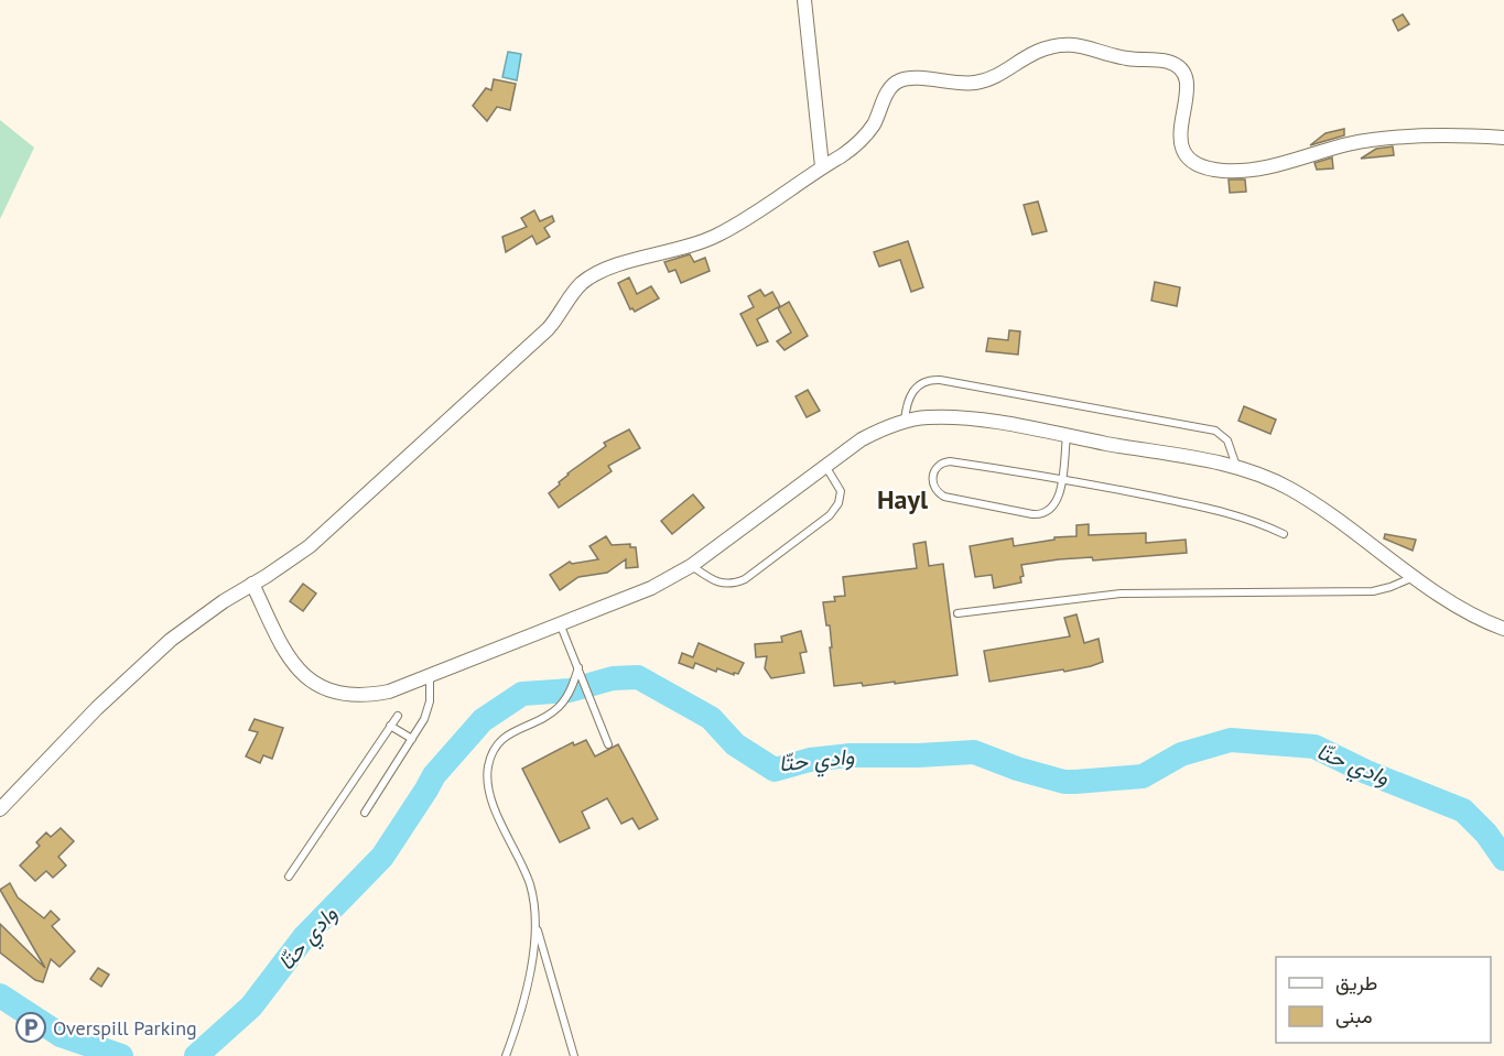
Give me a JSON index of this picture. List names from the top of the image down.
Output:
{
  "districts": ["Hayl"],
  "water": ["وادي حتّا"],
  "places": {
    "parking": ["Overspill Parking"]
  },
  "legend": ["طريق", "مبنى"]
}
